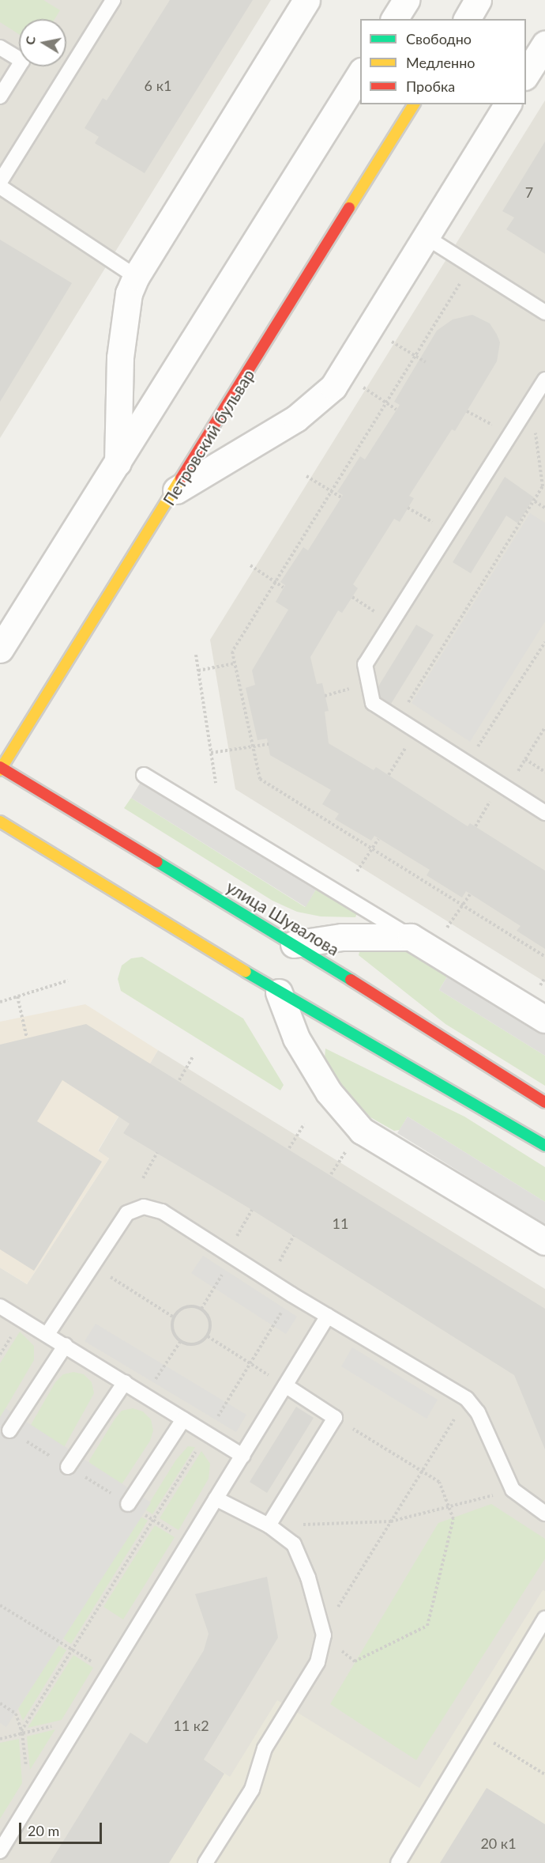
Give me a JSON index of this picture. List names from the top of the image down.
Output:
{
  "streets": {
    "street": ["Петровский бульвар", "улица Шувалова"]
  },
  "crossings": [
    ["Петровский бульвар", "улица Шувалова"]
  ],
  "house_numbers": [
    "6 к1",
    "7",
    "11",
    "11 к2",
    "20 к1"
  ],
  "legend": ["Свободно", "Медленно", "Пробка"],
  "scale_bar": "20 m",
  "north": "left"
}
